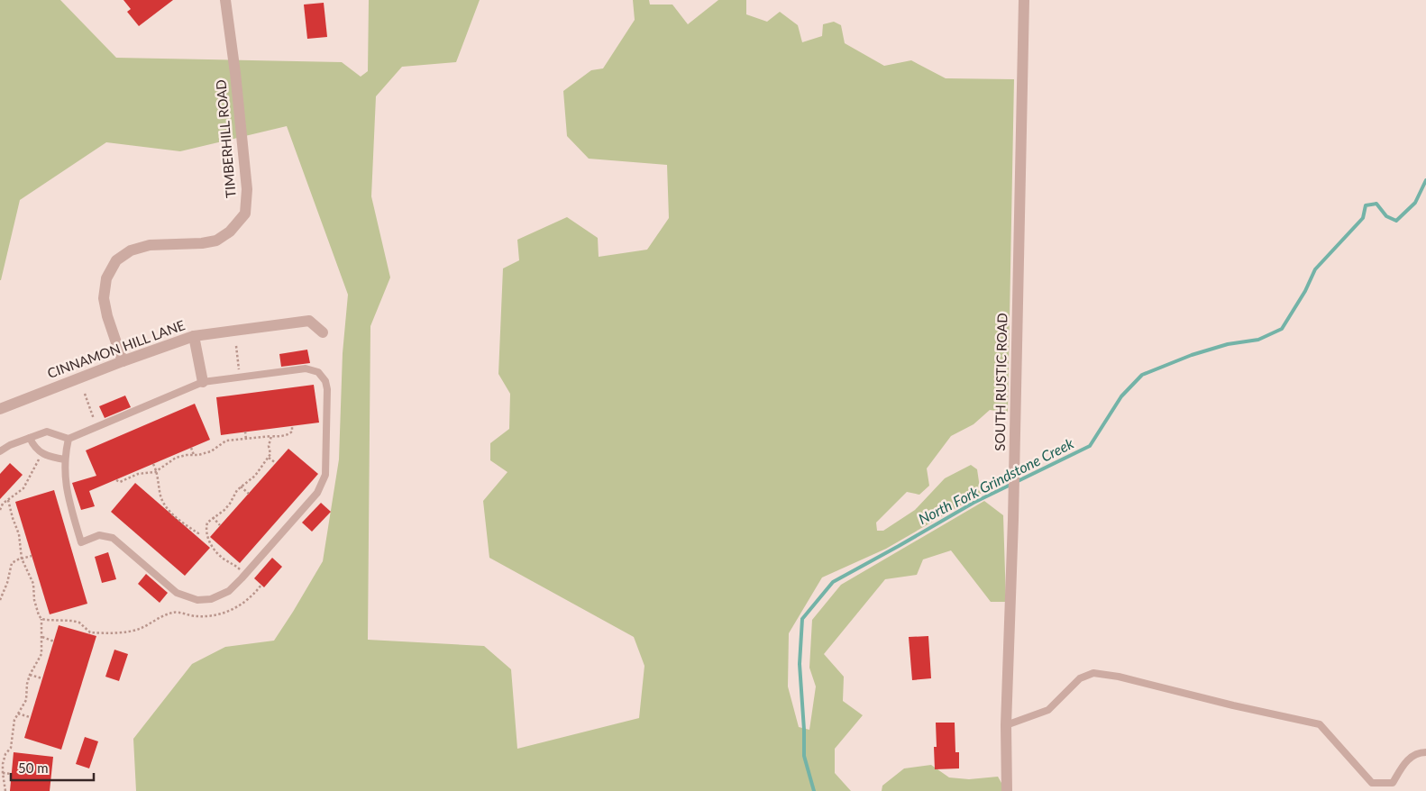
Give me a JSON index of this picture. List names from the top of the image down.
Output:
{
  "streets": {
    "street": ["TIMBERHILL ROAD", "CINNAMON HILL LANE", "SOUTH RUSTIC ROAD"]
  },
  "crossings": [
    ["TIMBERHILL ROAD", "CINNAMON HILL LANE"]
  ],
  "water": ["North Fork Grindstone Creek"],
  "scale_bar": "50 m"
}
